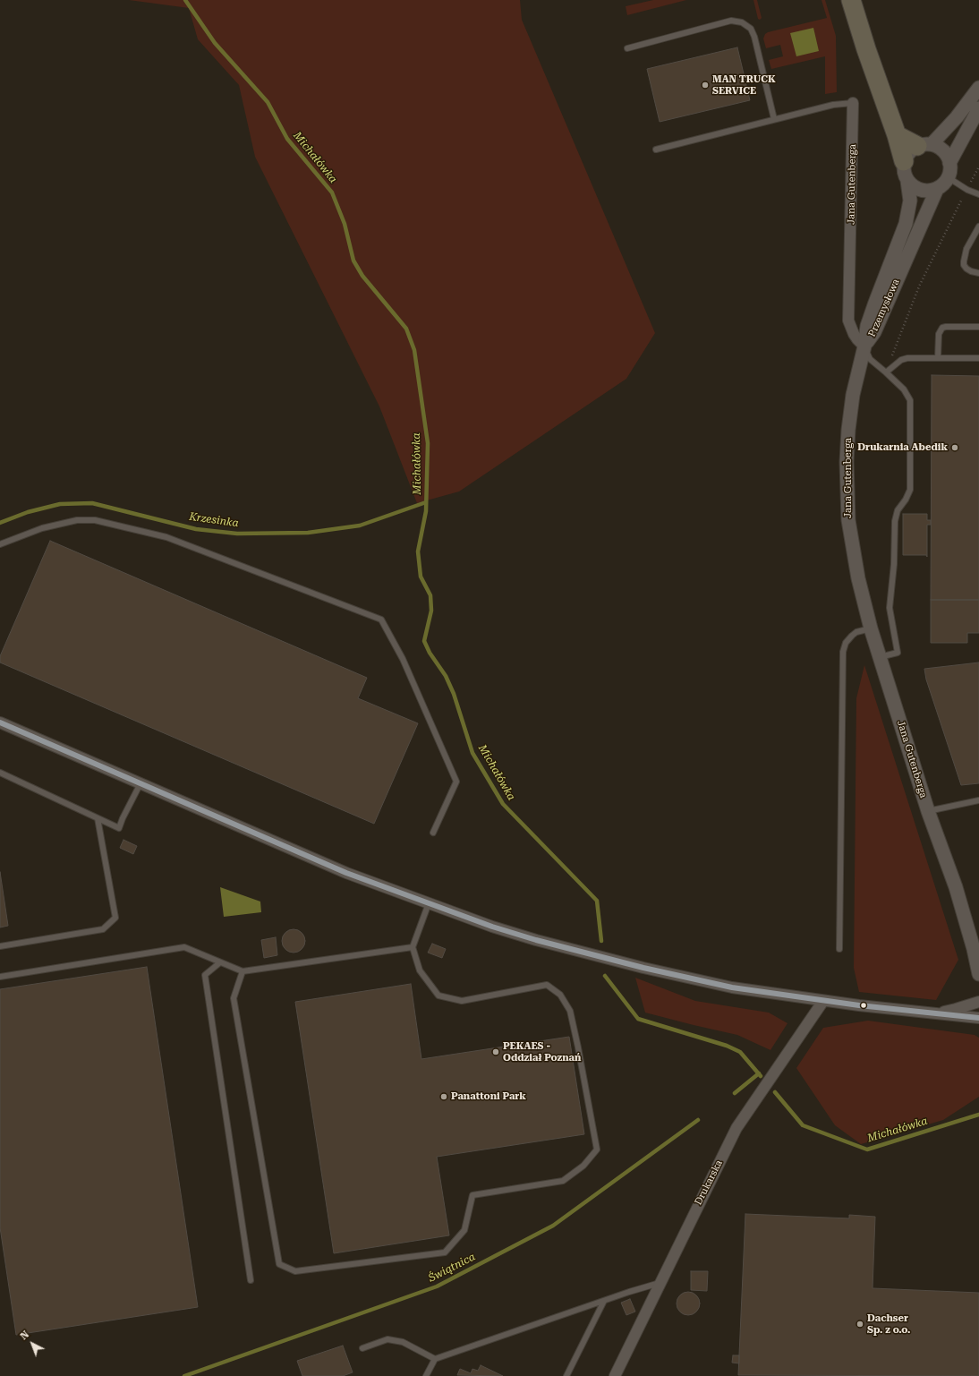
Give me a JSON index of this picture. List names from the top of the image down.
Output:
{
  "streets": {
    "street": ["Jana Gutenberga", "Przemysłowa", "Drukarska"]
  },
  "crossings": [
    ["Jana Gutenberga", "Przemysłowa"]
  ],
  "water": ["Michałówka", "Krzesinka", "Świątnica"],
  "places": [
    "MAN TRUCK SERVICE",
    "Drukarnia Abedik",
    "PEKAES - Oddział Poznań",
    "Panattoni Park",
    "Dachser Sp. z o.o."
  ],
  "north": "top left"
}
